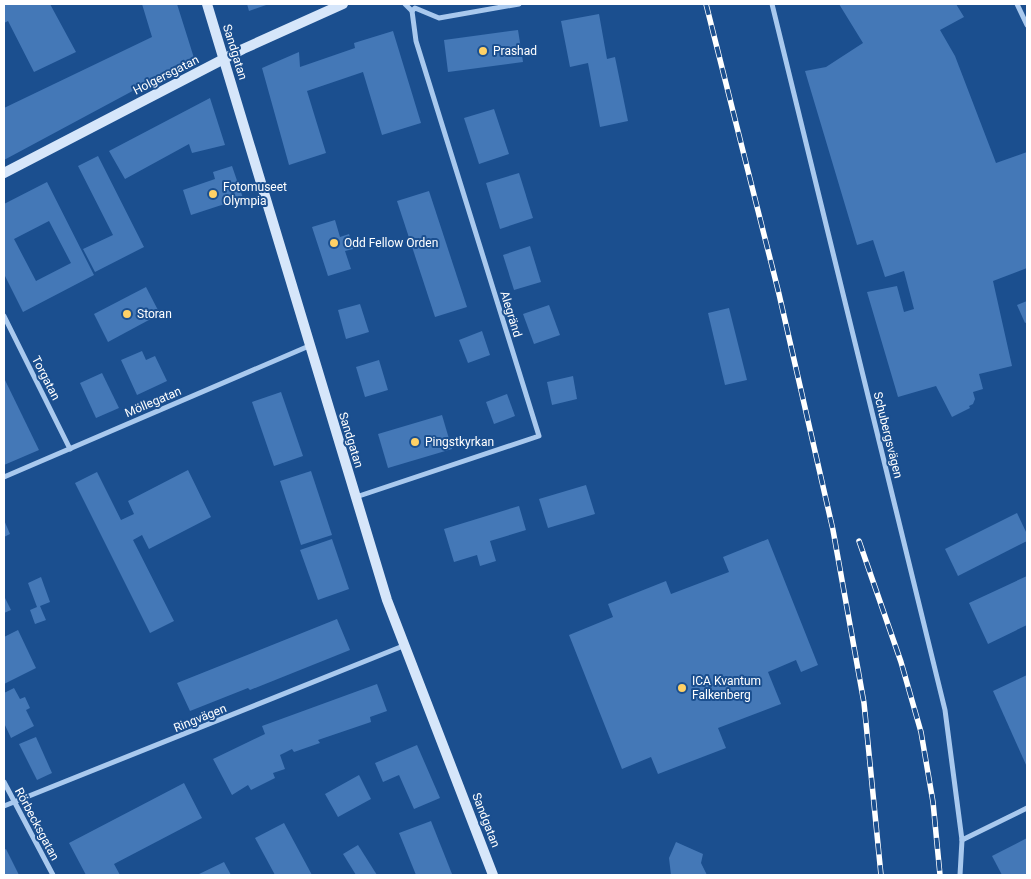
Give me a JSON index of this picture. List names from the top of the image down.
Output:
{
  "streets": {
    "main road": ["Sandgatan", "Holgersgatan"],
    "street": [
      "Alegränd",
      "Torgatan",
      "Möllegatan",
      "Schubergsvägen",
      "Ringvägen",
      "Rörbecksgatan"
    ]
  },
  "crossings": [
    ["Sandgatan", "Holgersgatan"],
    ["Sandgatan", "Alegränd"],
    ["Sandgatan", "Möllegatan"],
    ["Sandgatan", "Ringvägen"],
    ["Torgatan", "Möllegatan"],
    ["Ringvägen", "Rörbecksgatan"]
  ],
  "places": [
    "Prashad",
    "Fotomuseet Olympia",
    "Odd Fellow Orden",
    "Storan",
    "Pingstkyrkan",
    "ICA Kvantum Falkenberg"
  ]
}
